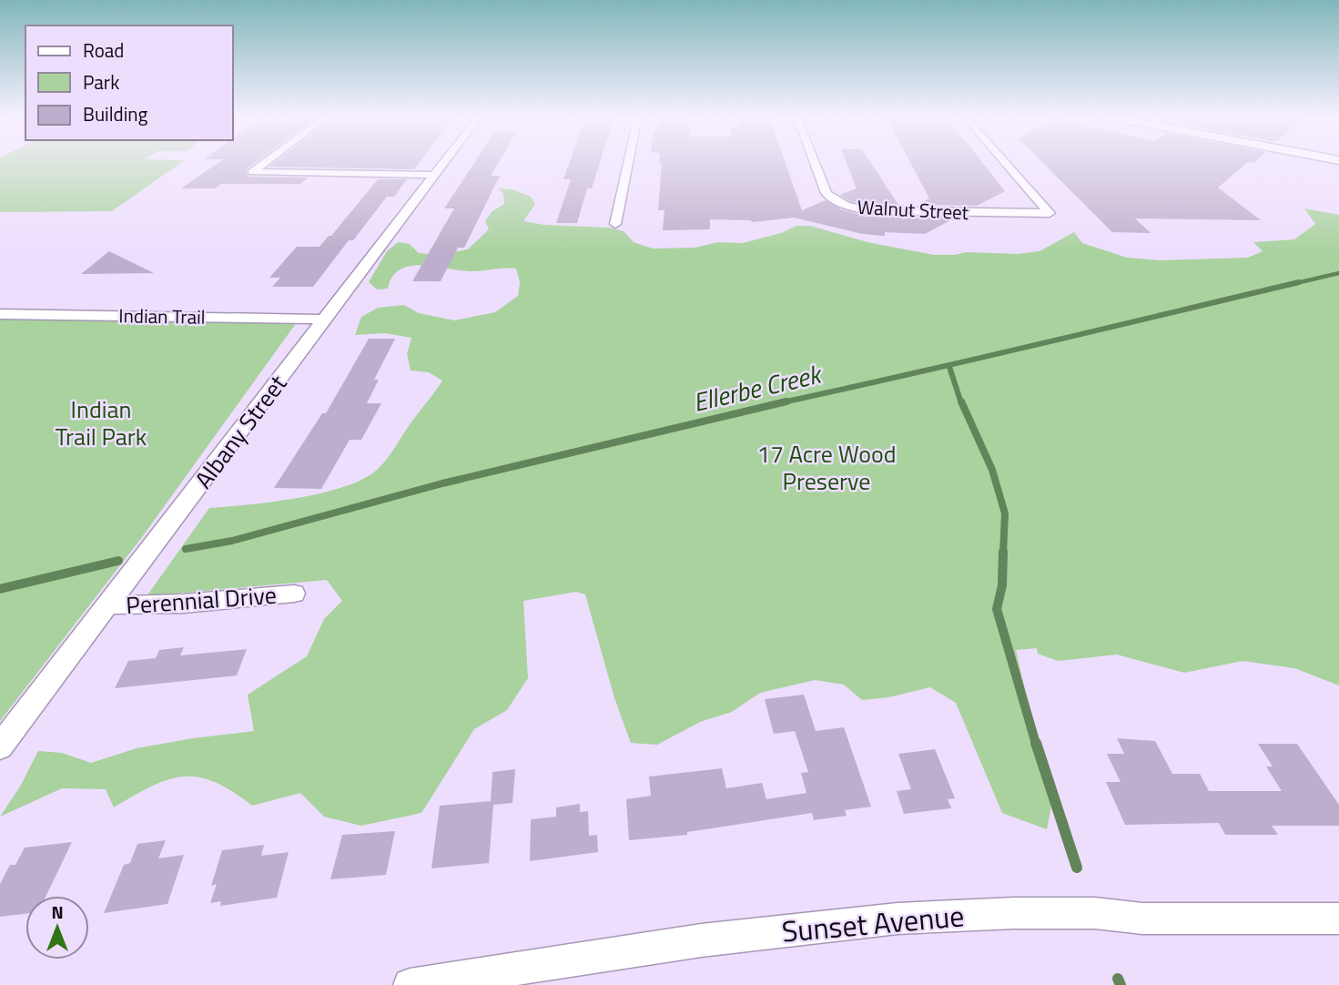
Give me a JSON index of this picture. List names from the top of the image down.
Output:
{
  "streets": {
    "street": [
      "Walnut Street",
      "Indian Trail",
      "Albany Street",
      "Perennial Drive",
      "Sunset Avenue"
    ]
  },
  "crossings": [
    ["Indian Trail", "Albany Street"],
    ["Albany Street", "Perennial Drive"]
  ],
  "water": ["Ellerbe Creek"],
  "parks": ["Indian Trail Park", "17 Acre Wood Preserve"],
  "legend": ["Road", "Park", "Building"],
  "north": "top"
}
